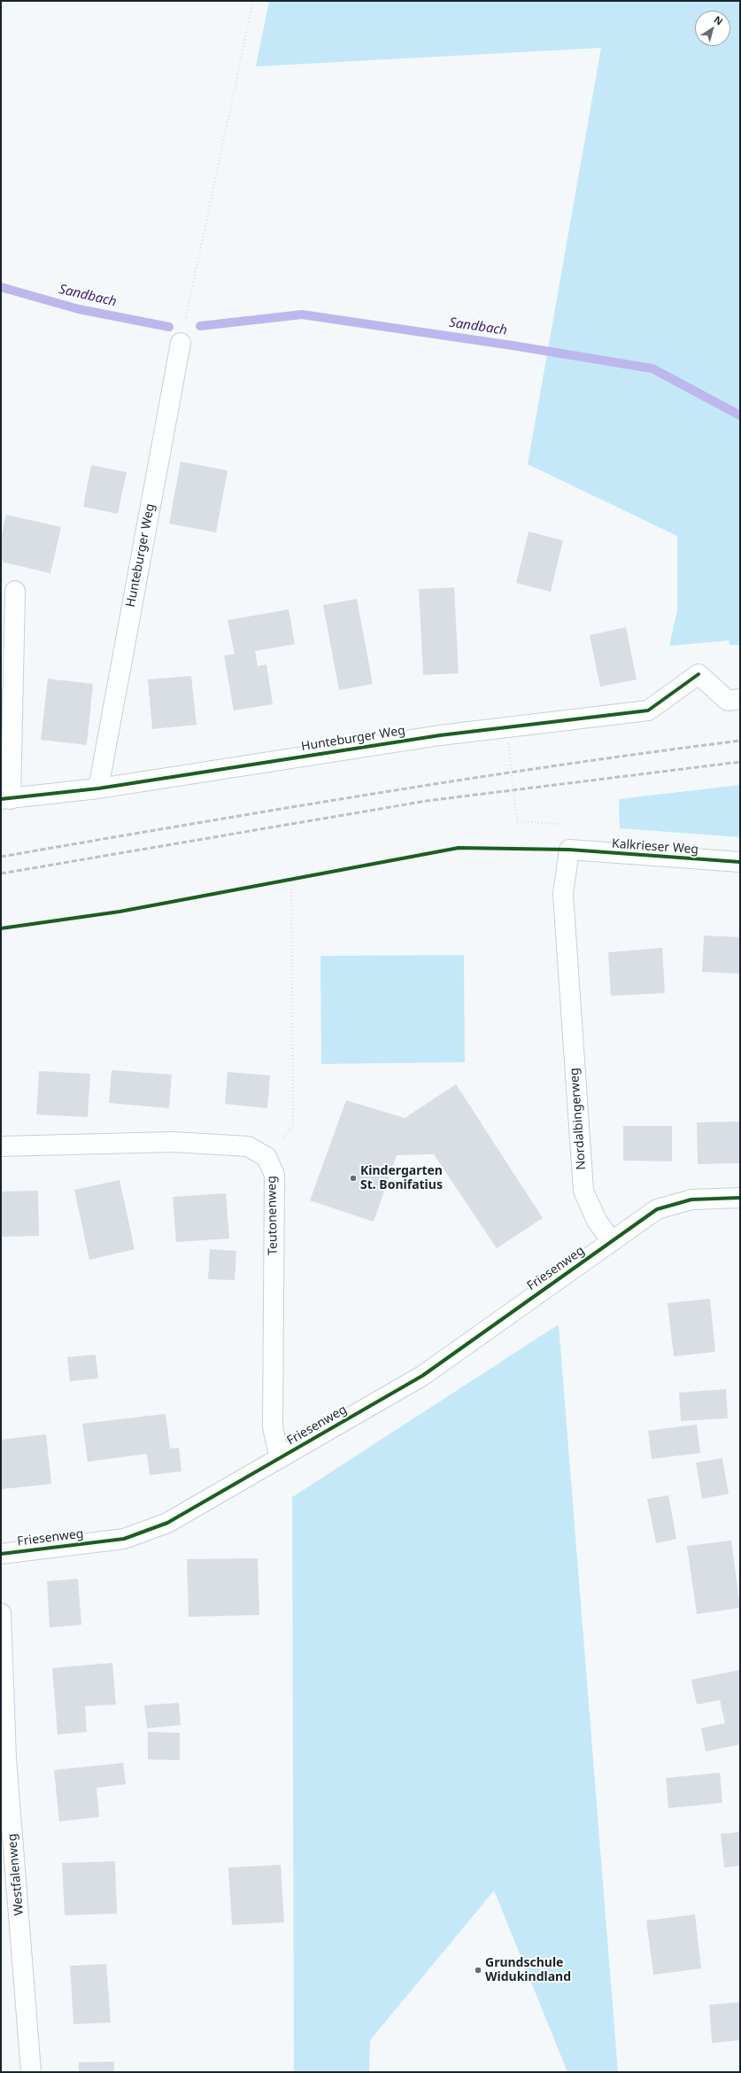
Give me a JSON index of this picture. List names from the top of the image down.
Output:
{
  "streets": {
    "street": [
      "Hunteburger Weg",
      "Kalkrieser Weg",
      "Nordalbingerweg",
      "Teutonenweg",
      "Friesenweg",
      "Westfalenweg"
    ]
  },
  "crossings": [
    ["Kalkrieser Weg", "Nordalbingerweg"],
    ["Nordalbingerweg", "Friesenweg"],
    ["Teutonenweg", "Friesenweg"]
  ],
  "water": ["Sandbach"],
  "places": ["Kindergarten St. Bonifatius", "Grundschule Widukindland"],
  "north": "top right"
}
